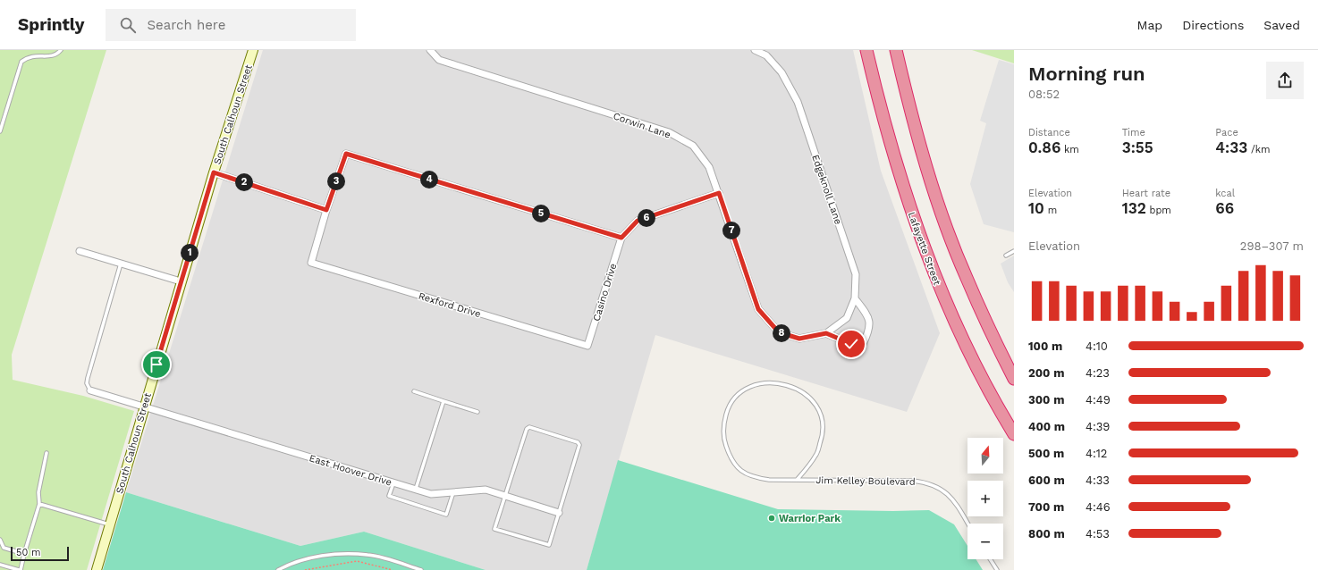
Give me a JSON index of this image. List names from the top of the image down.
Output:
{
  "streets": {
    "highway": ["Lafayette Street"],
    "street": [
      "South Calhoun Street",
      "Corwin Lane",
      "Edgeknoll Lane",
      "Casino Drive",
      "Rexford Drive",
      "East Hoover Drive"
    ],
    "lane": ["Jim Kelley Boulevard"]
  },
  "crossings": [
    ["South Calhoun Street", "East Hoover Drive"],
    ["Corwin Lane", "Edgeknoll Lane"],
    ["Casino Drive", "Rexford Drive"]
  ],
  "places": ["Warrior Park"],
  "scale_bar": "50 m",
  "north": "top",
  "page": {
    "header": "Sprintly",
    "search": "Search here",
    "nav": ["Map", "Directions", "Saved"],
    "heading": ["Morning run", "08:52"],
    "stats": [
      ["Distance", "0.86 km"],
      ["Time", "3:55"],
      ["Pace", "4:33 /km"],
      ["Elevation", "10 m"],
      ["Heart rate", "132 bpm"],
      ["kcal", "66"]
    ],
    "pins": [
      "4",
      "3",
      "2",
      "5",
      "6",
      "7",
      "1",
      "8"
    ],
    "chart": ["Elevation", "298–307 m"],
    "list": [
      {
        "name": "100 m",
        "note": "4:10"
      },
      {
        "name": "200 m",
        "note": "4:23"
      },
      {
        "name": "300 m",
        "note": "4:49"
      },
      {
        "name": "400 m",
        "note": "4:39"
      },
      {
        "name": "500 m",
        "note": "4:12"
      },
      {
        "name": "600 m",
        "note": "4:33"
      },
      {
        "name": "700 m",
        "note": "4:46"
      },
      {
        "name": "800 m",
        "note": "4:53"
      }
    ],
    "map_buttons": ["+", "−"],
    "scale": "50 m"
  }
}
